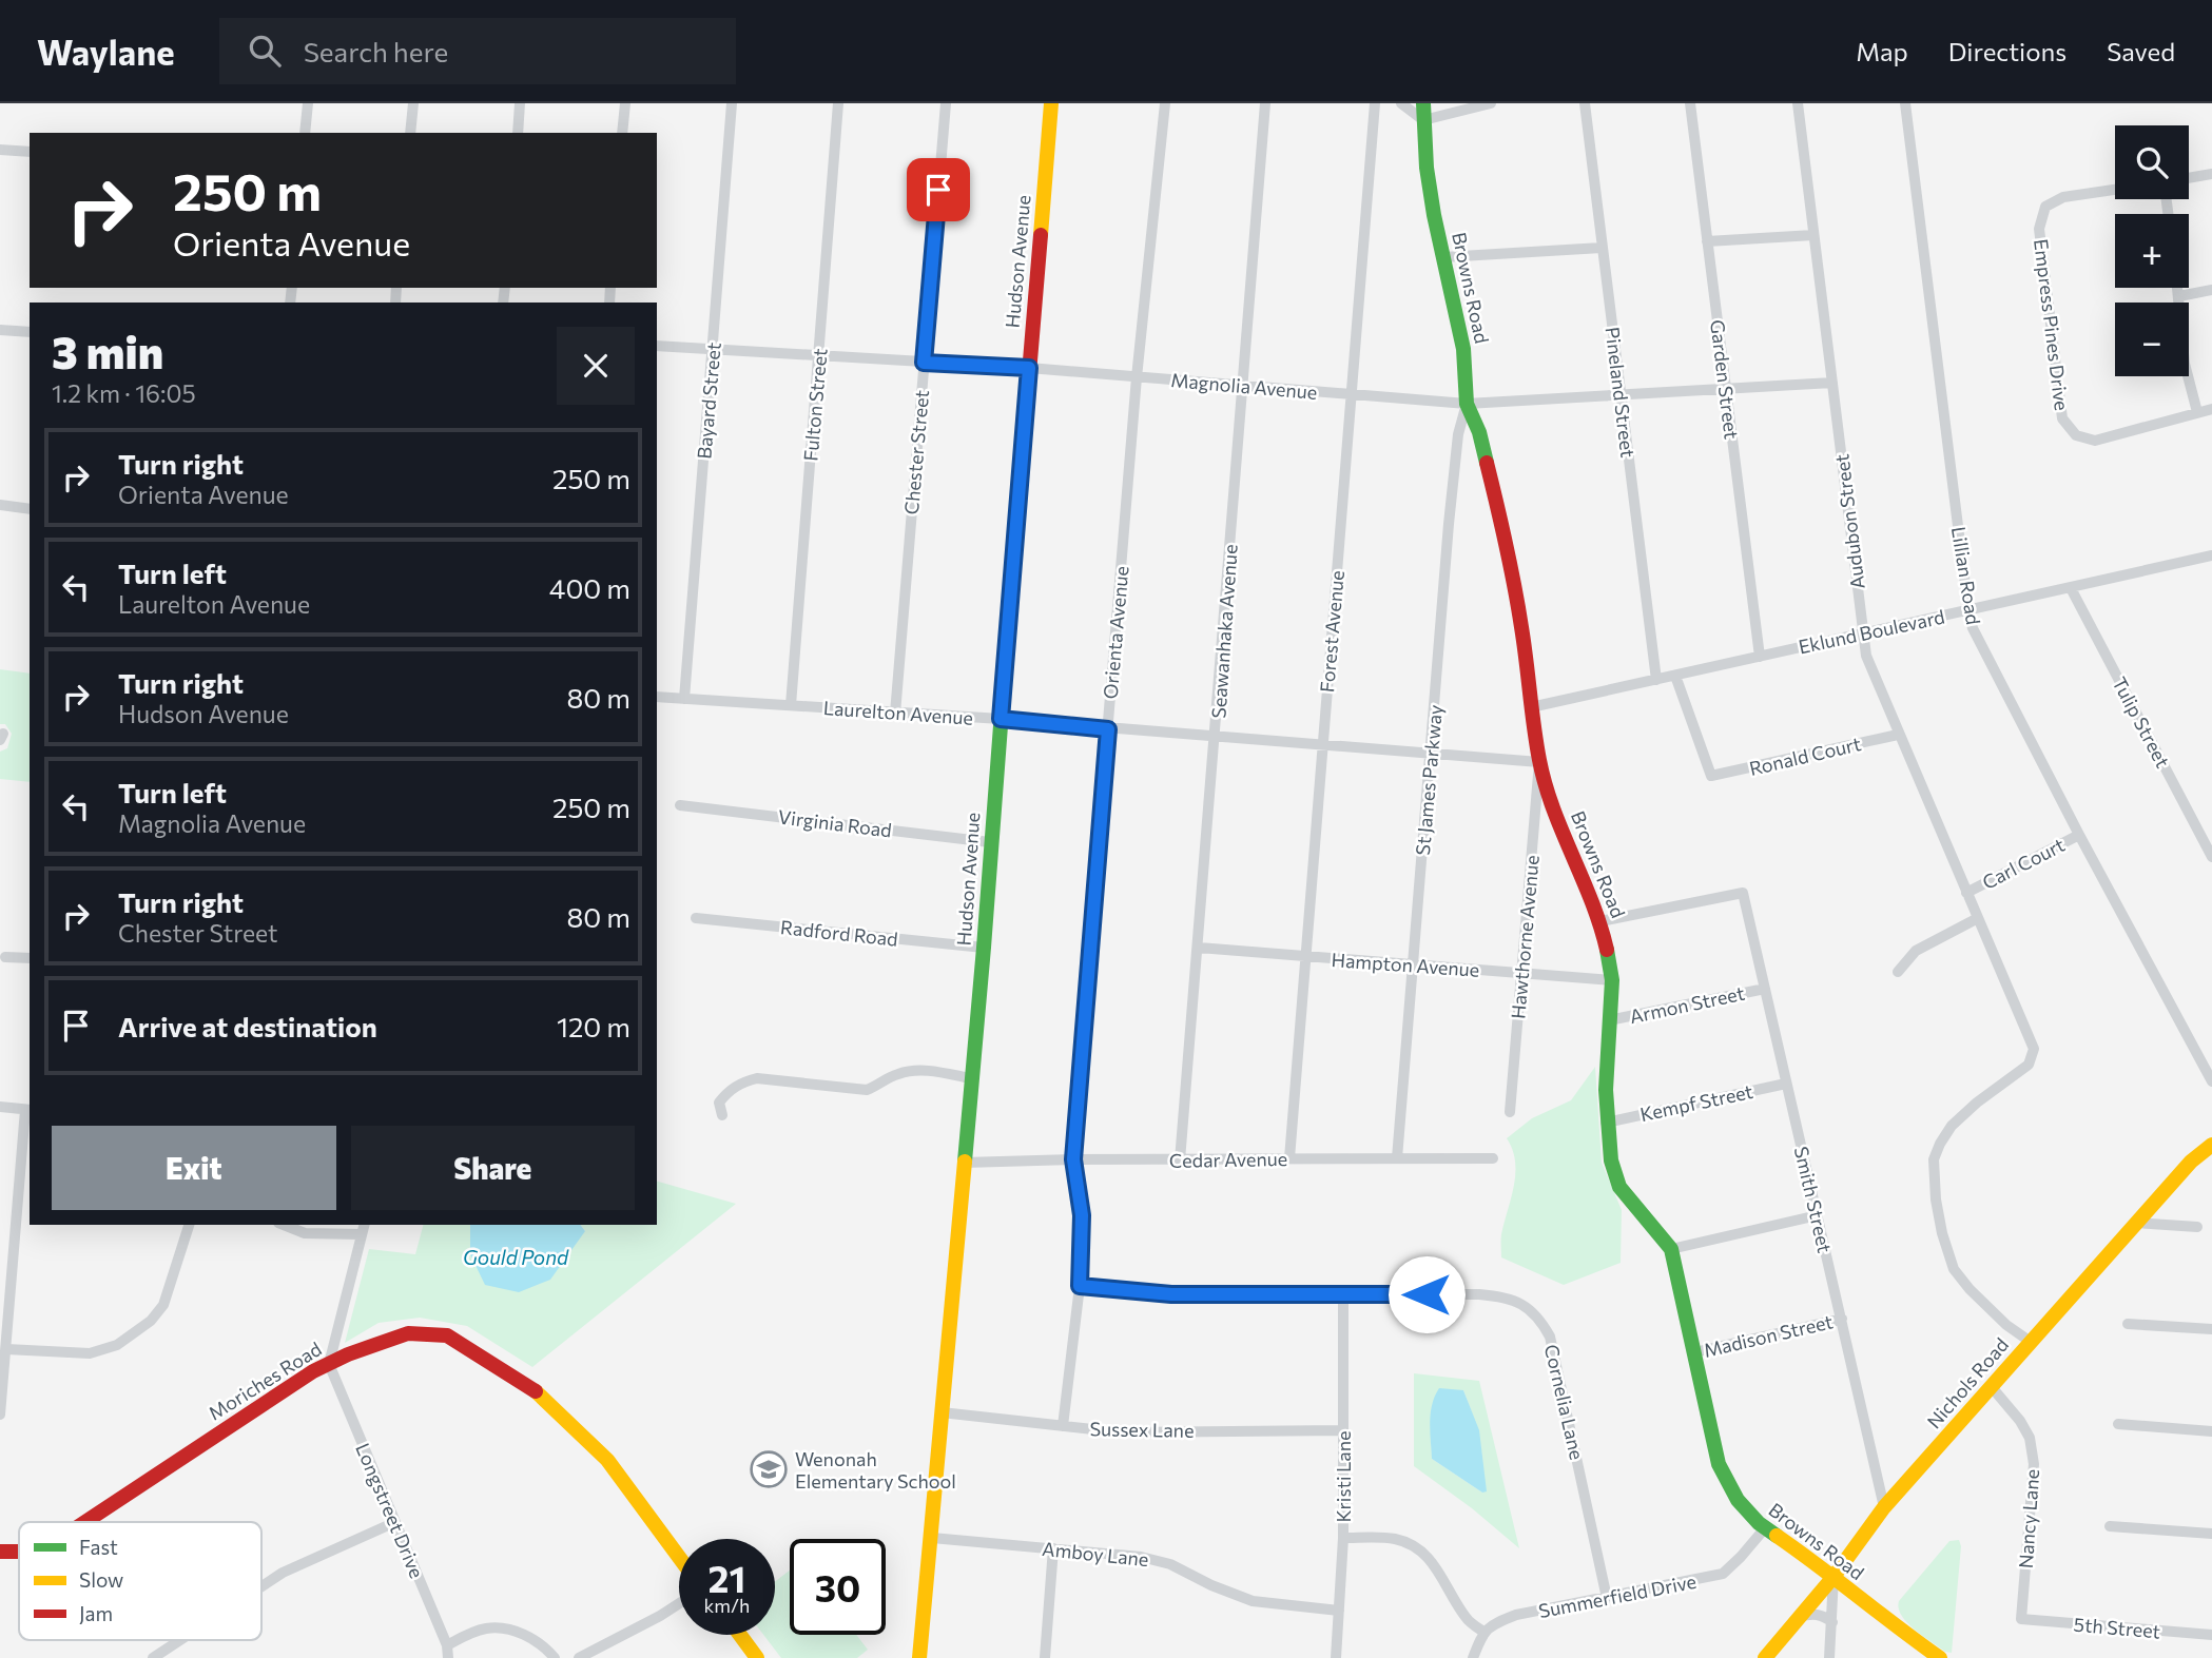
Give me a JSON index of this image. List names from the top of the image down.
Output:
{
  "streets": {
    "street": [
      "Hudson Avenue",
      "Browns Road",
      "Empress Pines Drive",
      "Garden Street",
      "Magnolia Avenue",
      "Pineland Street",
      "Bayard Street",
      "Fulton Street",
      "Chester Street",
      "Audubon Street",
      "Lillian Road",
      "Seawanhaka Avenue",
      "Forest Avenue",
      "Eklund Boulevard",
      "Orienta Avenue",
      "Laurelton Avenue",
      "Tulip Street",
      "Ronald Court",
      "St James Parkway",
      "Virginia Road",
      "Carl Court",
      "Radford Road",
      "Hawthorne Avenue",
      "Hampton Avenue",
      "Armon Street",
      "Kempf Street",
      "Cedar Avenue",
      "Smith Street",
      "Madison Street",
      "Moriches Road",
      "Nichols Road",
      "Cornelia Lane",
      "Sussex Lane",
      "Kristi Lane",
      "Longstreet Drive",
      "Nancy Lane",
      "Amboy Lane",
      "Summerfield Drive",
      "5th Street"
    ]
  },
  "crossings": [
    ["Hudson Avenue", "Magnolia Avenue"],
    ["Hudson Avenue", "Laurelton Avenue"],
    ["Hudson Avenue", "Virginia Road"],
    ["Hudson Avenue", "Radford Road"],
    ["Hudson Avenue", "Cedar Avenue"],
    ["Hudson Avenue", "Sussex Lane"],
    ["Hudson Avenue", "Amboy Lane"],
    ["Browns Road", "Magnolia Avenue"],
    ["Browns Road", "Eklund Boulevard"],
    ["Browns Road", "Laurelton Avenue"],
    ["Browns Road", "St James Parkway"],
    ["Browns Road", "Hawthorne Avenue"],
    ["Browns Road", "Hampton Avenue"],
    ["Browns Road", "Armon Street"],
    ["Browns Road", "Kempf Street"],
    ["Browns Road", "Smith Street"],
    ["Browns Road", "Madison Street"],
    ["Browns Road", "Nichols Road"],
    ["Browns Road", "Summerfield Drive"],
    ["Garden Street", "Magnolia Avenue"],
    ["Garden Street", "Eklund Boulevard"],
    ["Magnolia Avenue", "Pineland Street"],
    ["Magnolia Avenue", "Bayard Street"],
    ["Magnolia Avenue", "Fulton Street"],
    ["Magnolia Avenue", "Chester Street"],
    ["Magnolia Avenue", "Audubon Street"],
    ["Magnolia Avenue", "Seawanhaka Avenue"],
    ["Magnolia Avenue", "Forest Avenue"],
    ["Magnolia Avenue", "Orienta Avenue"],
    ["Magnolia Avenue", "St James Parkway"],
    ["Pineland Street", "Eklund Boulevard"],
    ["Bayard Street", "Laurelton Avenue"],
    ["Fulton Street", "Laurelton Avenue"],
    ["Chester Street", "Laurelton Avenue"],
    ["Audubon Street", "Eklund Boulevard"],
    ["Audubon Street", "Ronald Court"],
    ["Audubon Street", "Carl Court"],
    ["Audubon Street", "Nichols Road"],
    ["Lillian Road", "Eklund Boulevard"],
    ["Lillian Road", "Carl Court"],
    ["Seawanhaka Avenue", "Laurelton Avenue"],
    ["Seawanhaka Avenue", "Hampton Avenue"],
    ["Seawanhaka Avenue", "Cedar Avenue"],
    ["Forest Avenue", "Laurelton Avenue"],
    ["Forest Avenue", "Hampton Avenue"],
    ["Forest Avenue", "Cedar Avenue"],
    ["Eklund Boulevard", "Tulip Street"],
    ["Eklund Boulevard", "Ronald Court"],
    ["Orienta Avenue", "Laurelton Avenue"],
    ["Orienta Avenue", "Cedar Avenue"],
    ["Orienta Avenue", "Cornelia Lane"],
    ["Orienta Avenue", "Sussex Lane"],
    ["Laurelton Avenue", "St James Parkway"],
    ["Laurelton Avenue", "Hawthorne Avenue"],
    ["St James Parkway", "Hampton Avenue"],
    ["St James Parkway", "Cedar Avenue"],
    ["Hawthorne Avenue", "Hampton Avenue"],
    ["Armon Street", "Smith Street"],
    ["Kempf Street", "Smith Street"],
    ["Smith Street", "Madison Street"],
    ["Smith Street", "Nichols Road"],
    ["Moriches Road", "Longstreet Drive"],
    ["Nichols Road", "Nancy Lane"],
    ["Cornelia Lane", "Kristi Lane"],
    ["Cornelia Lane", "Summerfield Drive"],
    ["Sussex Lane", "Kristi Lane"],
    ["Kristi Lane", "Amboy Lane"],
    ["Nancy Lane", "5th Street"]
  ],
  "water": ["Gould Pond"],
  "places": {
    "school or university": ["Wenonah Elementary School"]
  },
  "legend": ["Fast", "Slow", "Jam"],
  "page": {
    "header": "Waylane",
    "search": "Search here",
    "nav": ["Map", "Directions", "Saved"],
    "map_buttons": ["+", "−"],
    "turn": ["250 m", "Orienta Avenue"],
    "heading": ["3 min", "1.2 km · 16:05"],
    "list": [
      {
        "name": "Turn right",
        "note": "Orienta Avenue",
        "value": "250 m"
      },
      {
        "name": "Turn left",
        "note": "Laurelton Avenue",
        "value": "400 m"
      },
      {
        "name": "Turn right",
        "note": "Hudson Avenue",
        "value": "80 m"
      },
      {
        "name": "Turn left",
        "note": "Magnolia Avenue",
        "value": "250 m"
      },
      {
        "name": "Turn right",
        "note": "Chester Street",
        "value": "80 m"
      },
      {
        "name": "Arrive at destination",
        "value": "120 m"
      }
    ],
    "buttons": ["Exit", "Share"],
    "speed": "21 km/h",
    "limit": "30"
  }
}
